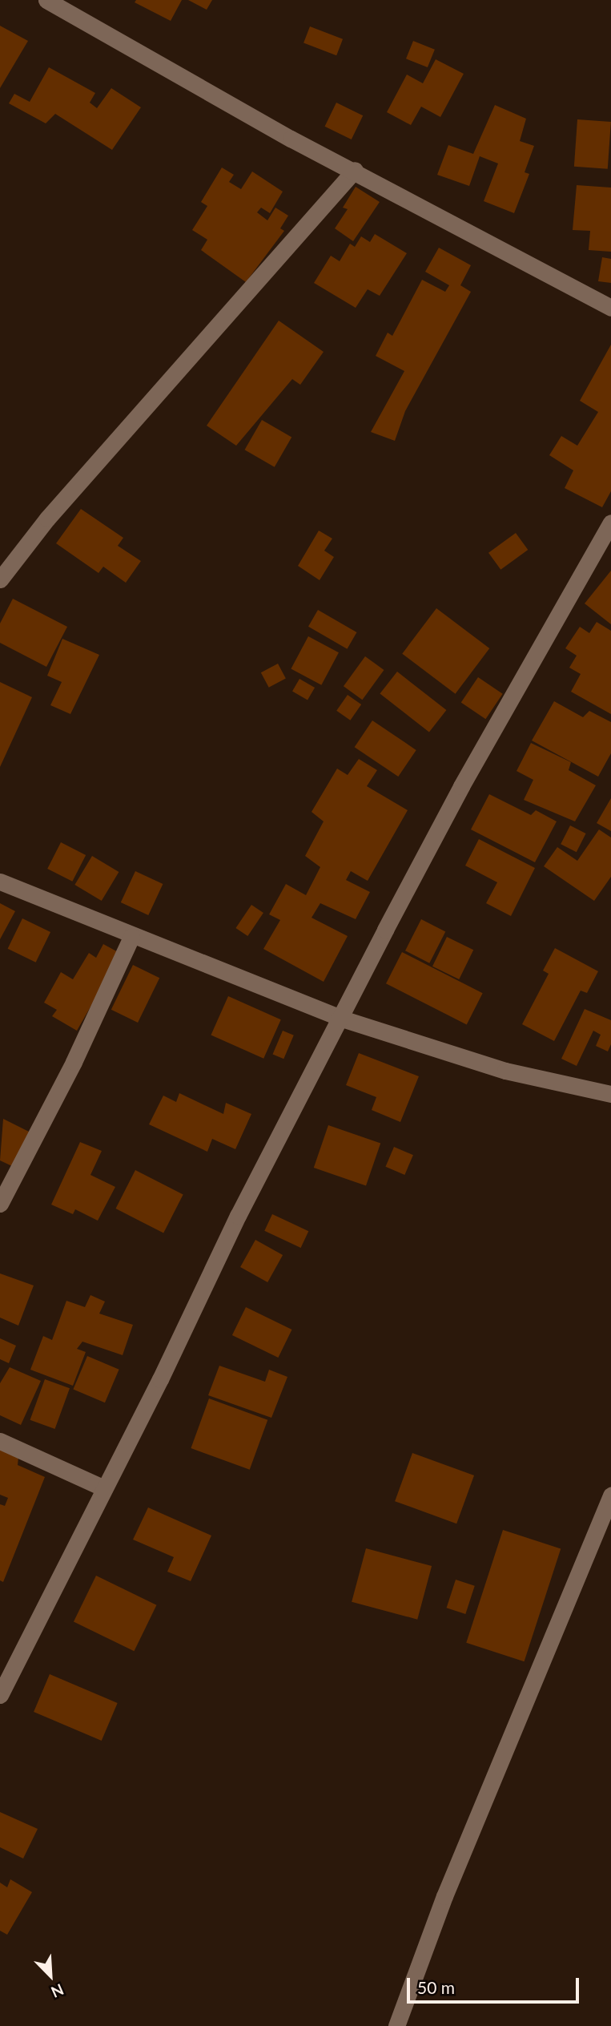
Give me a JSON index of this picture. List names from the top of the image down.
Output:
{
  "scale_bar": "50 m",
  "north": "bottom right"
}
